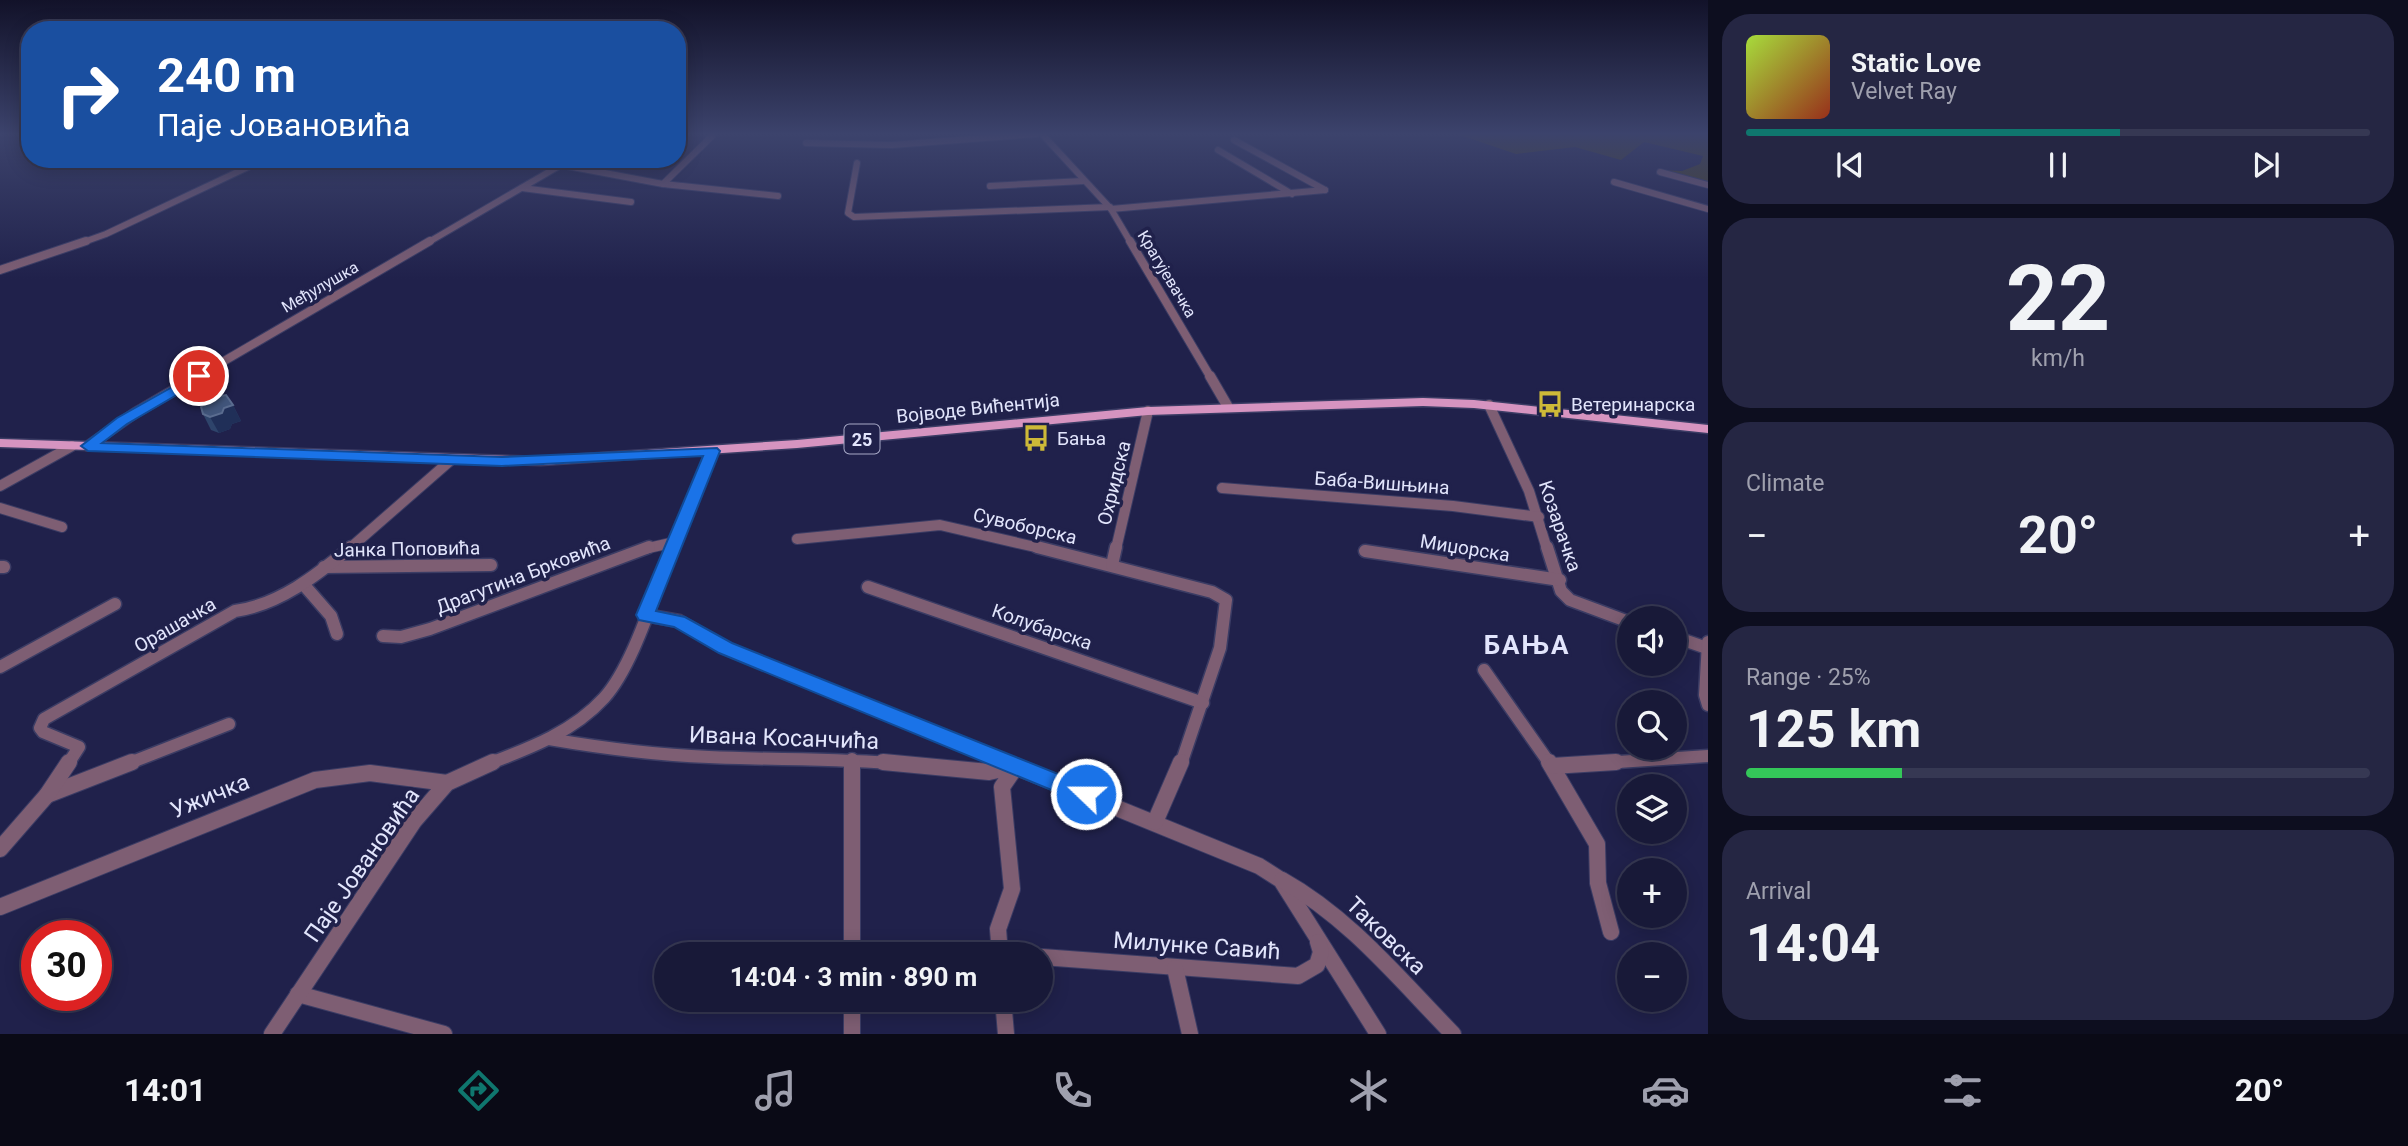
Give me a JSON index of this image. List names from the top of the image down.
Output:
{
  "streets": {
    "main road": ["Војводе Вићентија", "25"],
    "street": [
      "Крагујевачка",
      "Међулушка",
      "Охридска",
      "Баба-Вишњина",
      "Сувоборска",
      "Козарачка",
      "Миџорска",
      "Јанка Поповића",
      "Драгутина Брковића",
      "Орашачка",
      "Колубарска",
      "Ивана Косанчића",
      "Ужичка",
      "Паје Јовановића",
      "Таковска",
      "Милунке Савић"
    ]
  },
  "crossings": [
    ["Крагујевачка", "Војводе Вићентија"],
    ["Међулушка", "Војводе Вићентија"],
    ["Војводе Вићентија", "Охридска"],
    ["Војводе Вићентија", "Козарачка"],
    ["Војводе Вићентија", "Орашачка"],
    ["Војводе Вићентија", "Паје Јовановића"],
    ["Охридска", "Сувоборска"],
    ["Баба-Вишњина", "Козарачка"],
    ["Сувоборска", "Колубарска"],
    ["Козарачка", "Миџорска"],
    ["Јанка Поповића", "Орашачка"],
    ["Драгутина Брковића", "Паје Јовановића"],
    ["Ивана Косанчића", "Паје Јовановића"],
    ["Ивана Косанчића", "Таковска"],
    ["Ужичка", "Паје Јовановића"],
    ["Паје Јовановића", "Таковска"]
  ],
  "districts": ["БАЊА"],
  "places": {
    "bus stop": ["Ветеринарска", "Бања"]
  },
  "page": {
    "turn": ["240 m", "Паје Јовановића"],
    "song": ["Static Love", "Velvet Ray"],
    "tile": [
      ["22", "km/h"],
      "Climate",
      ["Range · 25%", "125 km"],
      ["Arrival", "14:04"]
    ],
    "heat": ["−", "20°", "+"],
    "map_buttons": ["+", "−"],
    "limit": "30",
    "trip": "14:04 · 3 min · 890 m",
    "tabs": ["14:01", "20°"]
  }
}
